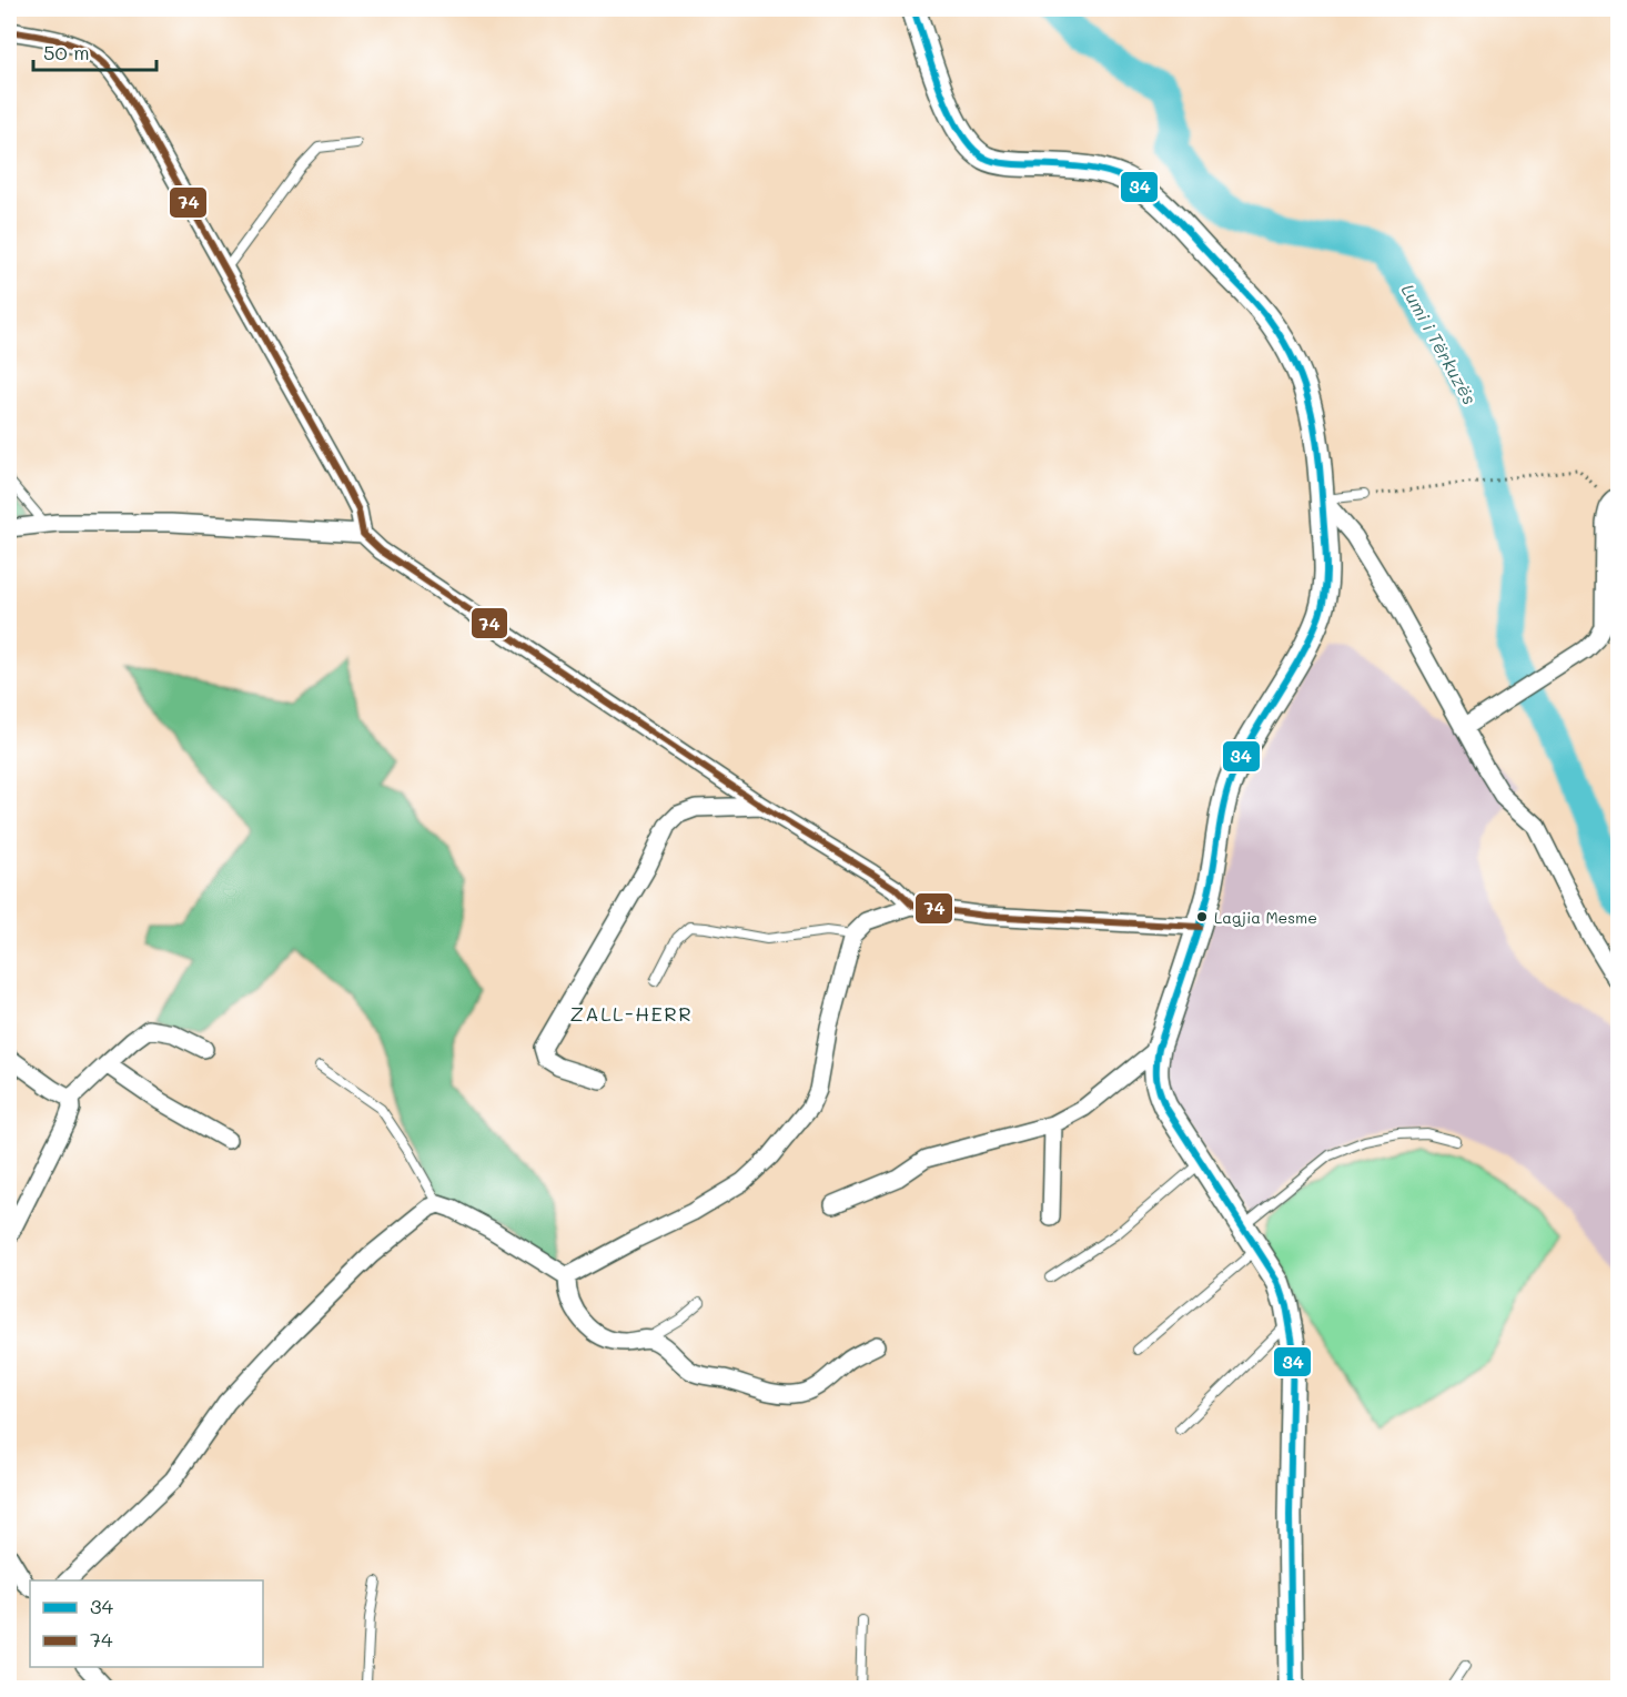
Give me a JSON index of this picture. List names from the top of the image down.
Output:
{
  "districts": ["ZALL-HERR"],
  "water": ["Lumi i Tërkuzës"],
  "places": ["Lagjia Mesme"],
  "lines": ["transit line 34", "transit line 74"],
  "legend": ["34", "74"],
  "scale_bar": "50 m"
}
